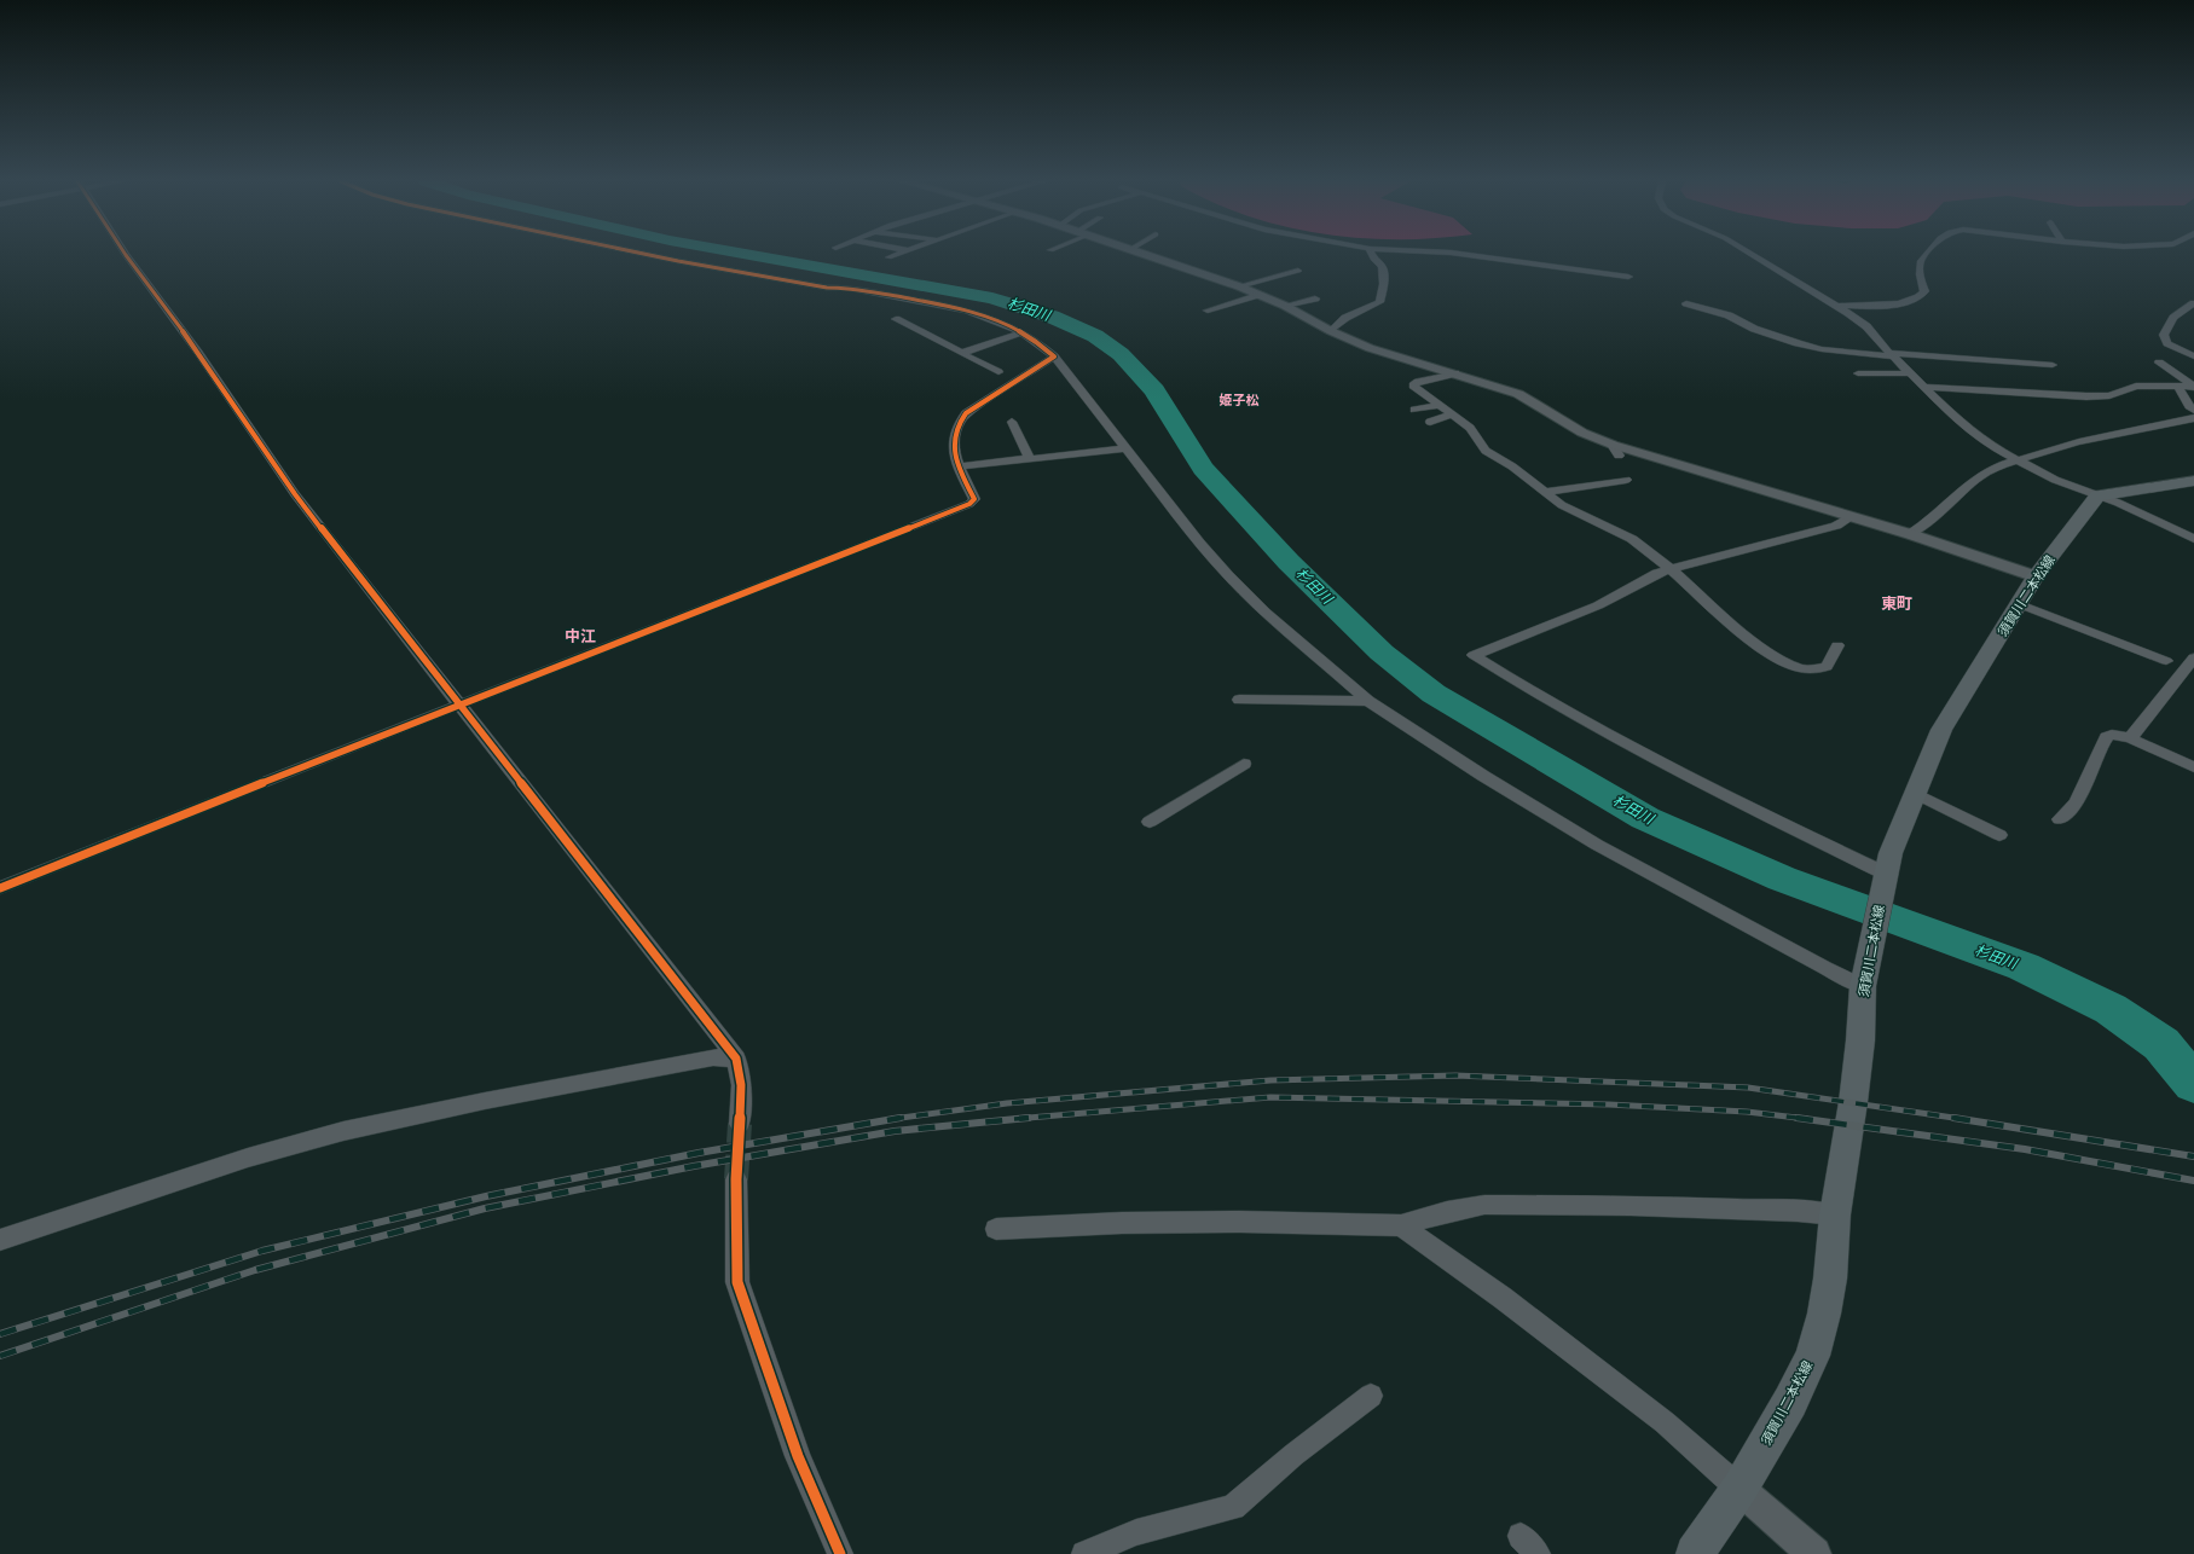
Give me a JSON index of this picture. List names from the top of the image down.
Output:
{
  "streets": {
    "main road": ["須賀川二本松線"]
  },
  "districts": ["姫子松", "東町", "中江"],
  "water": ["杉田川"]
}
